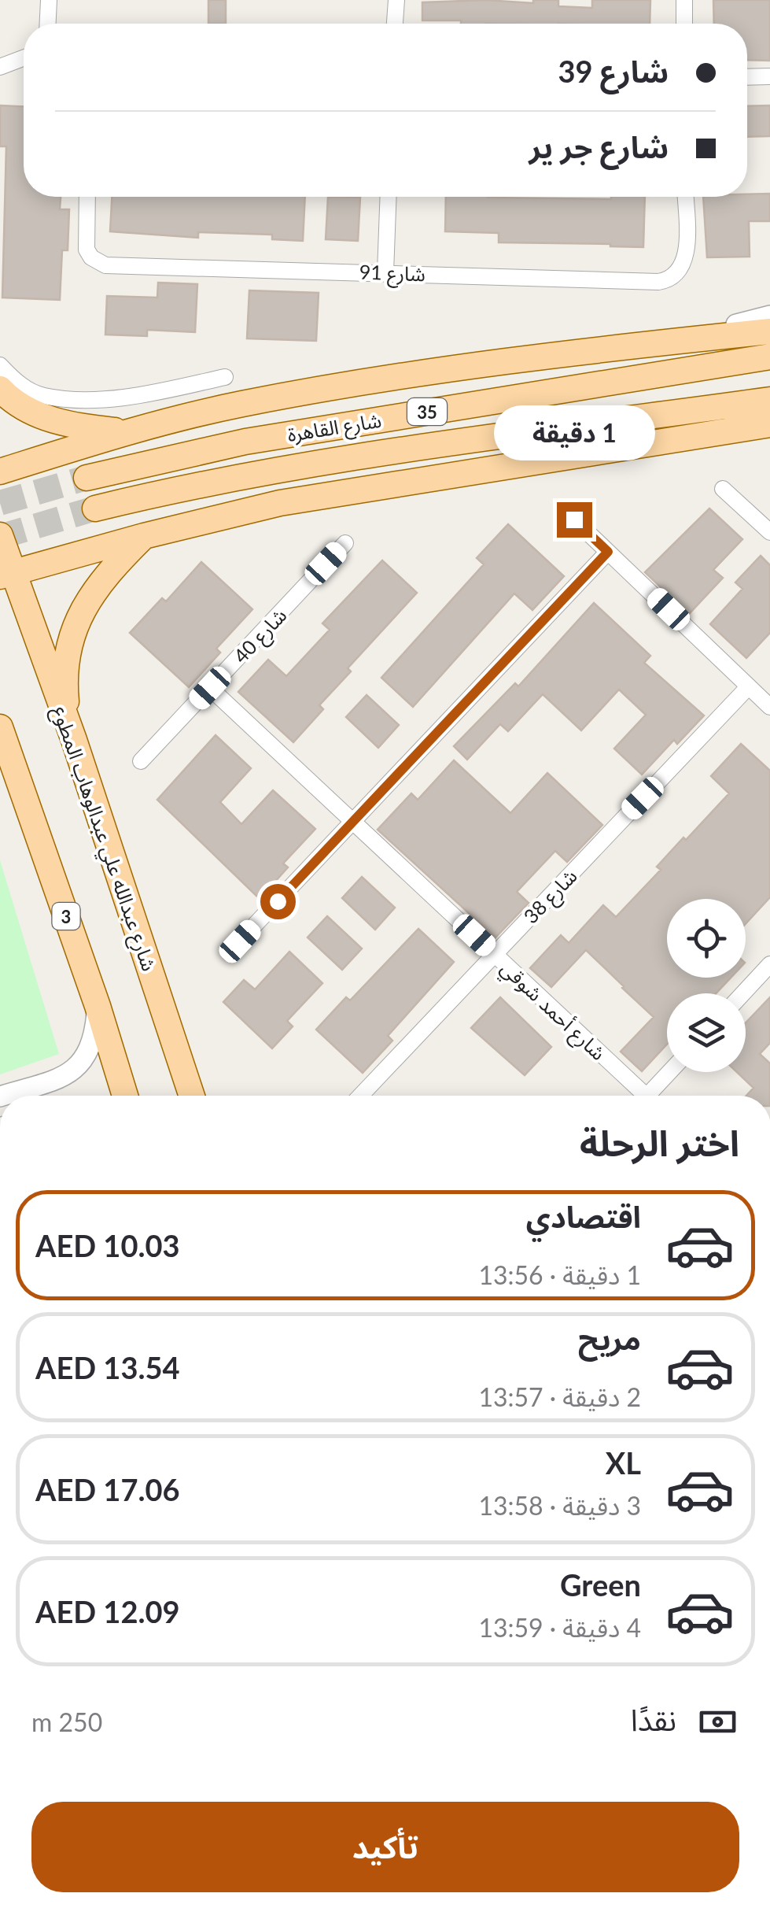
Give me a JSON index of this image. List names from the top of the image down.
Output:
{
  "streets": {
    "main road": [
      "35",
      "شارع القاهرة",
      "شارع عبدالله علي عبدالوهاب المطوع",
      "3"
    ],
    "street": [
      "شارع 91",
      "شارع 40",
      "شارع 38",
      "شارع أحمد شوقي"
    ]
  },
  "crossings": [
    ["شارع 40", "شارع أحمد شوقي"],
    ["شارع 38", "شارع أحمد شوقي"]
  ],
  "page": {
    "banner": ["شارع 39", "شارع جر ير"],
    "bubble": "1 دقيقة",
    "heading": "اختر الرحلة",
    "list": [
      {
        "name": "اقتصادي",
        "note": "1 دقيقة · 13:56",
        "value": "AED 10.03"
      },
      {
        "name": "مريح",
        "note": "2 دقيقة · 13:57",
        "value": "AED 13.54"
      },
      {
        "name": "XL",
        "note": "3 دقيقة · 13:58",
        "value": "AED 17.06"
      },
      {
        "name": "Green",
        "note": "4 دقيقة · 13:59",
        "value": "AED 12.09"
      }
    ],
    "pay": ["نقدًا", "250 m"],
    "buttons": "تأكيد"
  }
}
